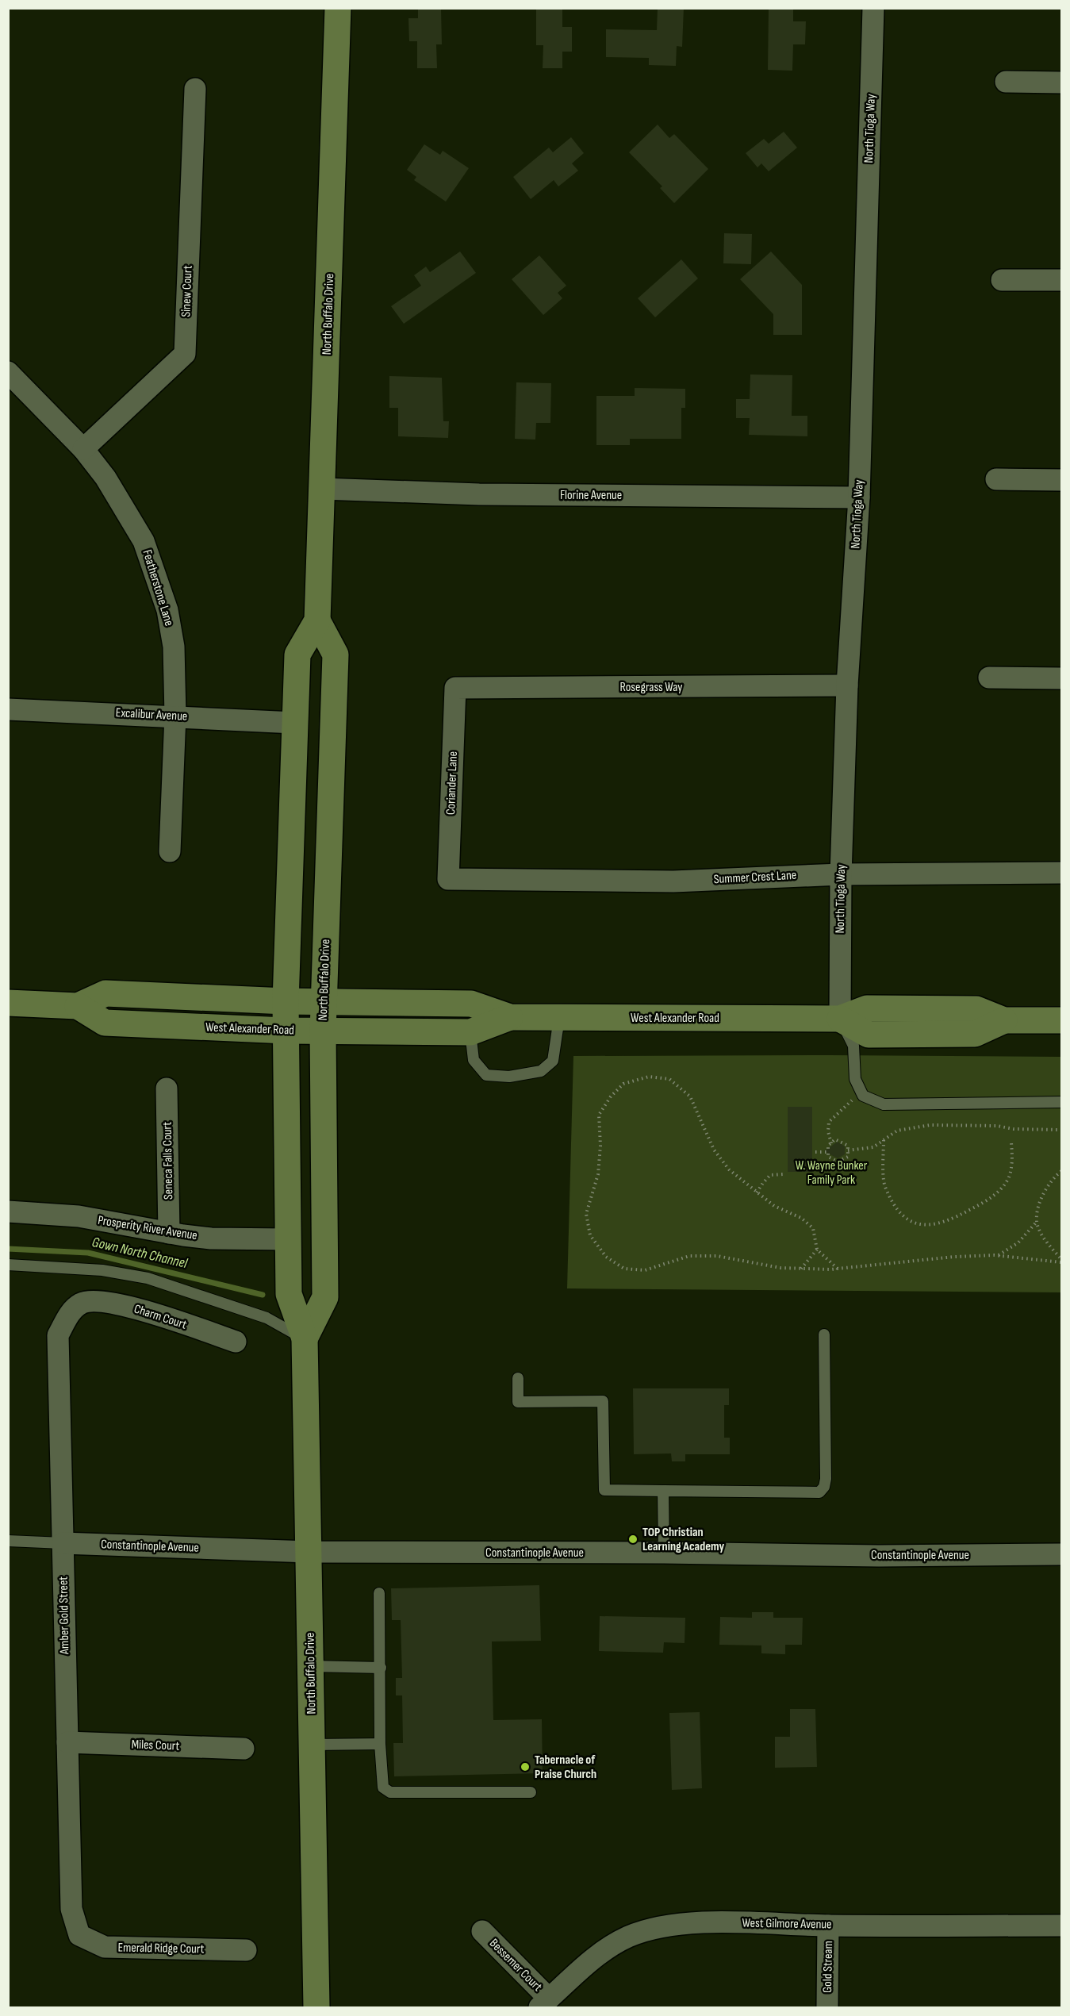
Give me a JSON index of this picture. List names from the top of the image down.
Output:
{
  "streets": {
    "main road": ["North Buffalo Drive", "West Alexander Road"],
    "street": [
      "North Tioga Way",
      "Sinew Court",
      "Florine Avenue",
      "Featherstone Lane",
      "Rosegrass Way",
      "Excalibur Avenue",
      "Coriander Lane",
      "Summer Crest Lane",
      "Seneca Falls Court",
      "Prosperity River Avenue",
      "Charm Court",
      "Constantinople Avenue",
      "Amber Gold Street",
      "Miles Court",
      "West Gilmore Avenue",
      "Emerald Ridge Court",
      "Bessemer Court",
      "Gold Stream"
    ]
  },
  "crossings": [
    ["North Tioga Way", "Florine Avenue"],
    ["North Tioga Way", "Rosegrass Way"],
    ["North Tioga Way", "Summer Crest Lane"],
    ["North Tioga Way", "West Alexander Road"],
    ["Sinew Court", "Featherstone Lane"],
    ["North Buffalo Drive", "Florine Avenue"],
    ["North Buffalo Drive", "Excalibur Avenue"],
    ["North Buffalo Drive", "West Alexander Road"],
    ["North Buffalo Drive", "Prosperity River Avenue"],
    ["North Buffalo Drive", "Constantinople Avenue"],
    ["Featherstone Lane", "Excalibur Avenue"],
    ["Rosegrass Way", "Coriander Lane"],
    ["Coriander Lane", "Summer Crest Lane"],
    ["Seneca Falls Court", "Prosperity River Avenue"],
    ["Charm Court", "Amber Gold Street"],
    ["Constantinople Avenue", "Amber Gold Street"],
    ["Amber Gold Street", "Miles Court"],
    ["Amber Gold Street", "Emerald Ridge Court"],
    ["West Gilmore Avenue", "Bessemer Court"],
    ["West Gilmore Avenue", "Gold Stream"]
  ],
  "water": ["Gown North Channel"],
  "parks": ["W. Wayne Bunker Family Park"],
  "places": ["TOP Christian Learning Academy", "Tabernacle of Praise Church"]
}
